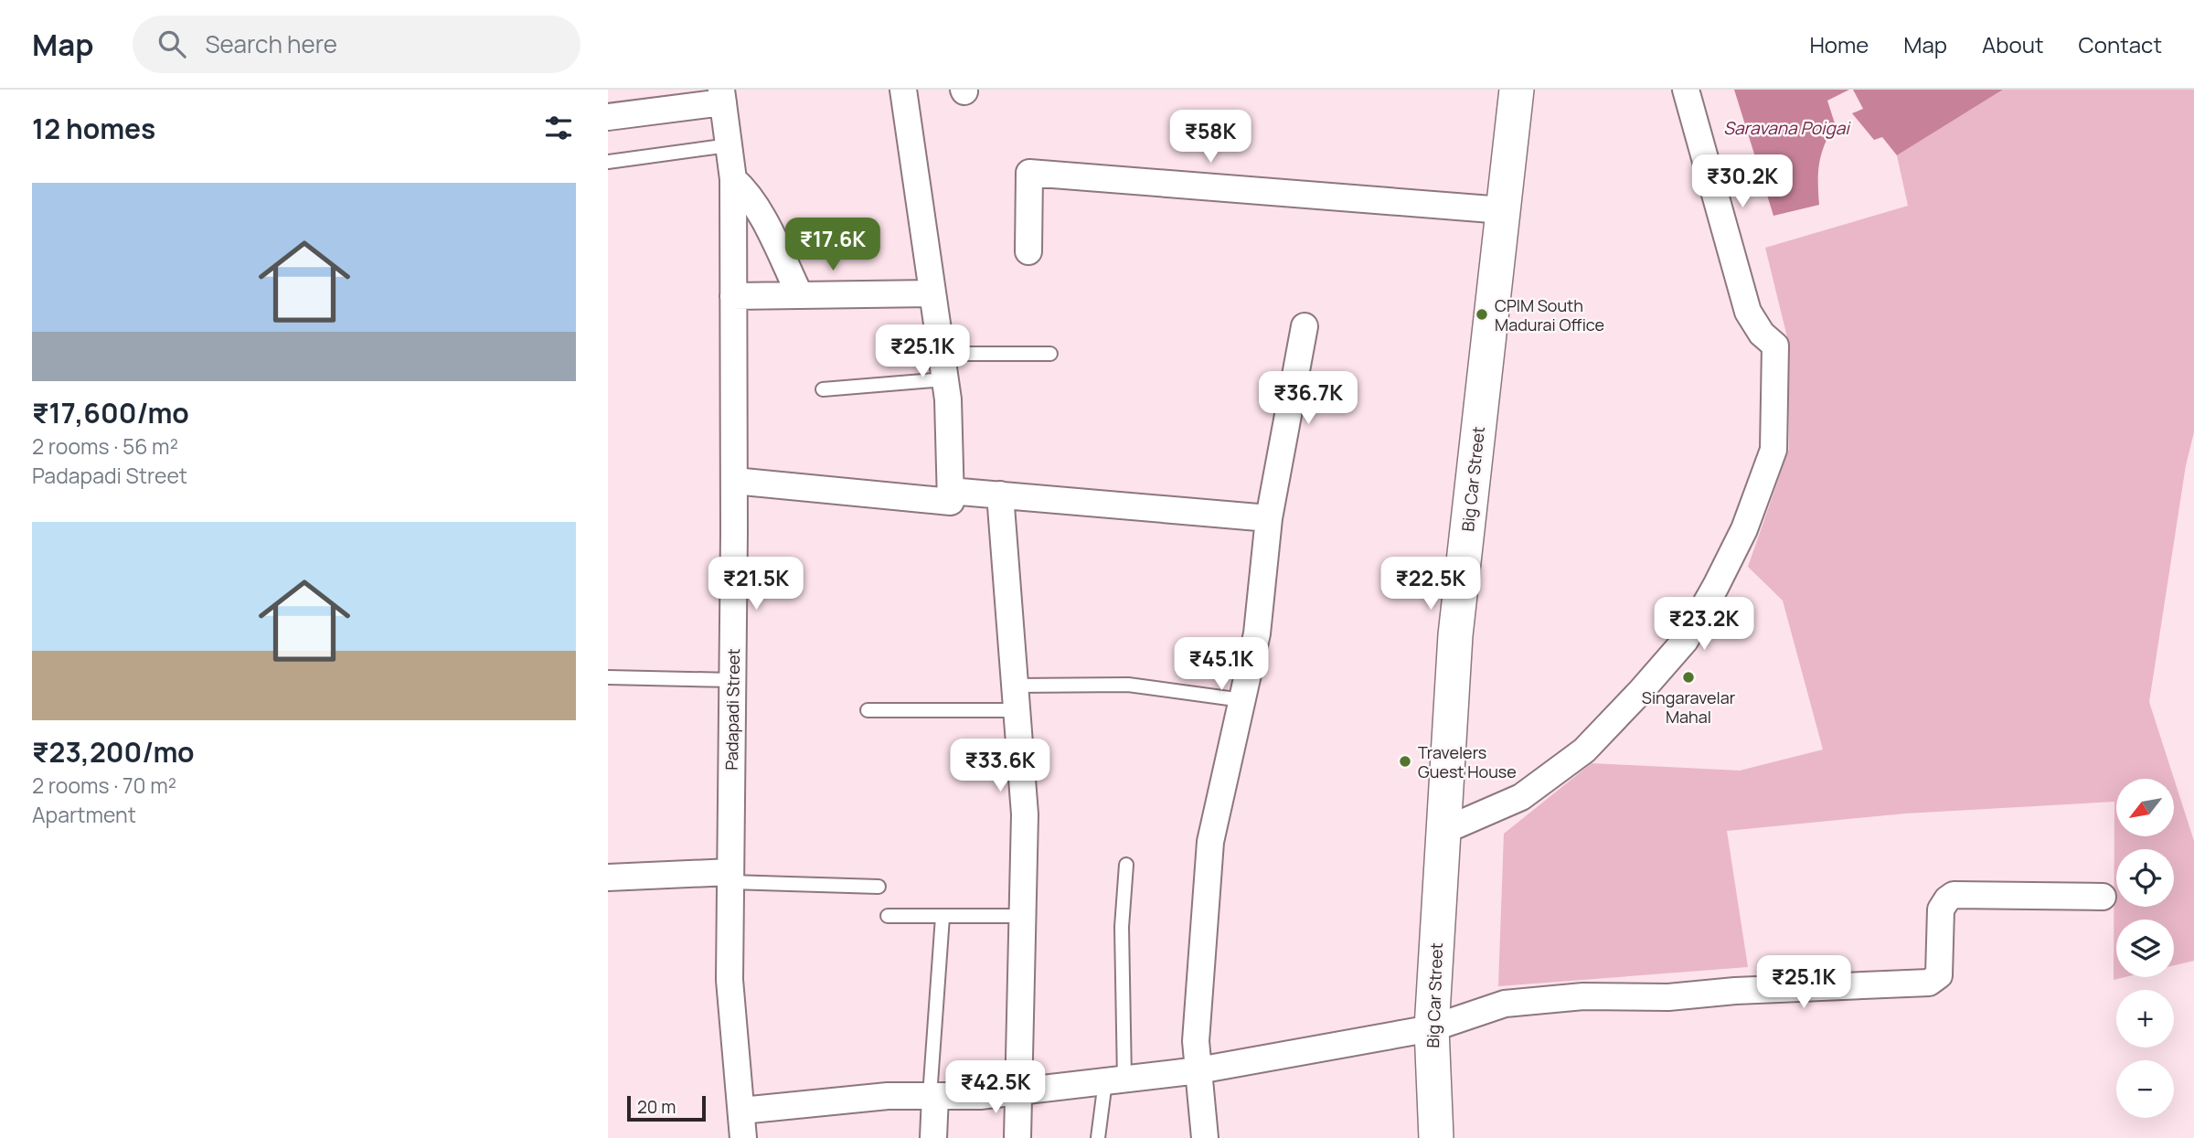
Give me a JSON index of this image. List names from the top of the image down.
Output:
{
  "streets": {
    "street": ["Big Car Street", "Padapadi Street"]
  },
  "water": ["Saravana Poigai"],
  "places": ["CPIM South Madurai Office", "Singaravelar Mahal", "Travelers Guest House"],
  "scale_bar": "20 m",
  "north": "bottom left",
  "page": {
    "header": "Map",
    "search": "Search here",
    "nav": [
      "Home",
      "Map",
      "About",
      "Contact"
    ],
    "heading": "12 homes",
    "price": [
      "₹58K",
      "₹30.2K",
      "₹17.6K",
      "₹25.1K",
      "₹36.7K",
      "₹21.5K",
      "₹22.5K",
      "₹23.2K",
      "₹45.1K",
      "₹33.6K",
      "₹25.1K",
      "₹42.5K"
    ],
    "list": [
      {
        "name": "₹17,600/mo",
        "note": "2 rooms · 56 m² · Padapadi Street"
      },
      {
        "name": "₹23,200/mo",
        "note": "2 rooms · 70 m² · Apartment"
      }
    ],
    "map_buttons": ["+", "−"],
    "scale": "20 m"
  }
}
